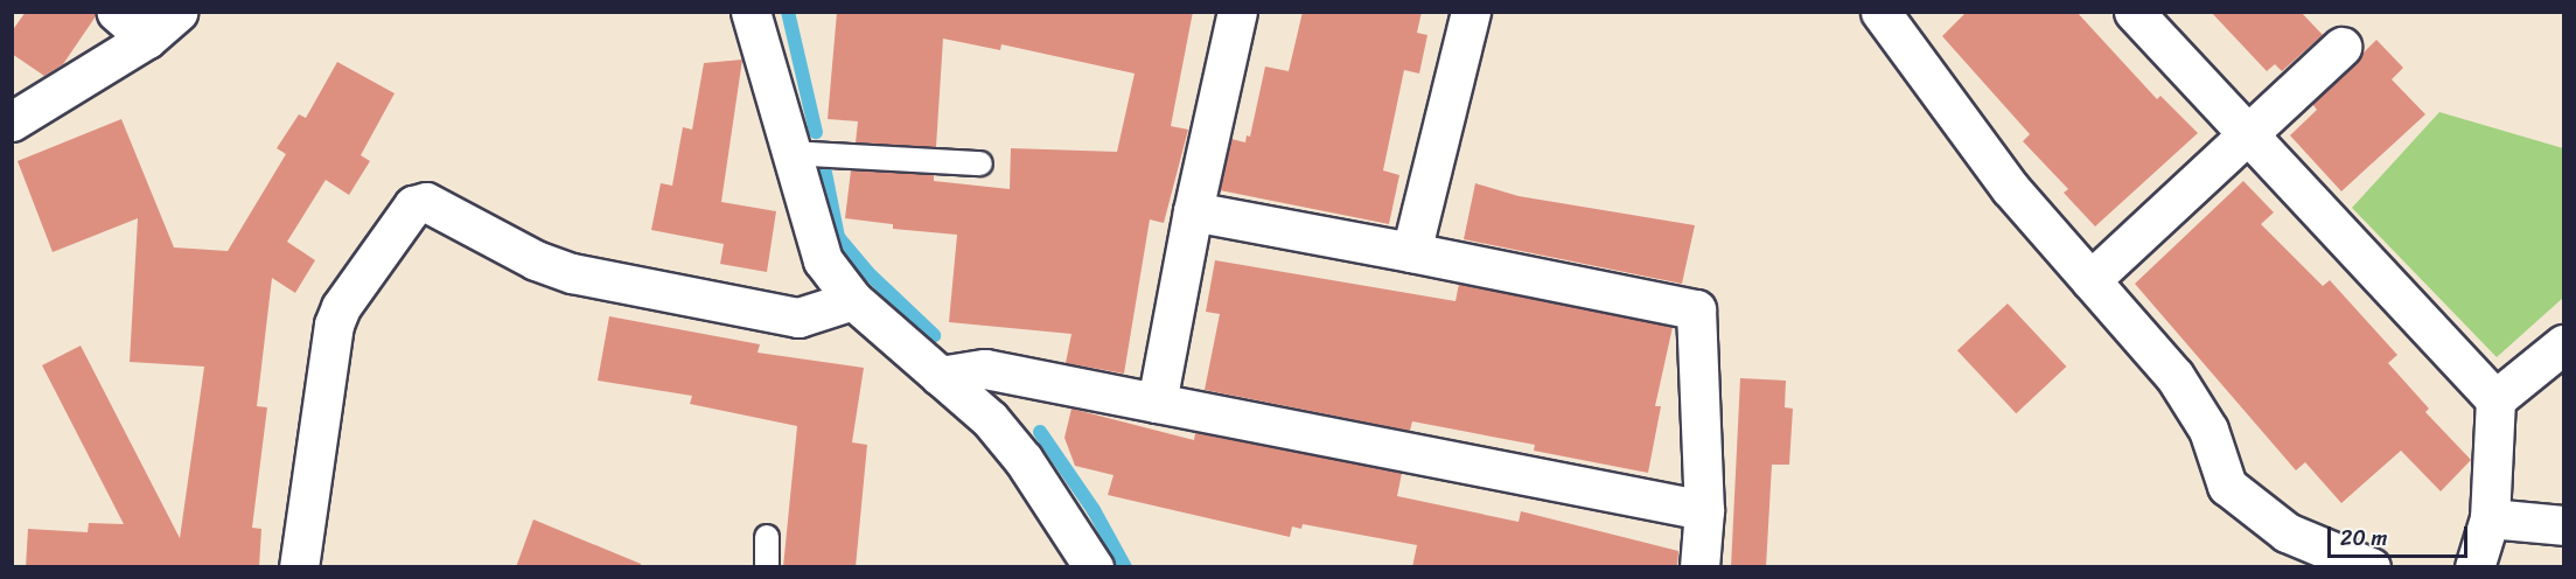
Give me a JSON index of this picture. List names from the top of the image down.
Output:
{
  "scale_bar": "20 m"
}
